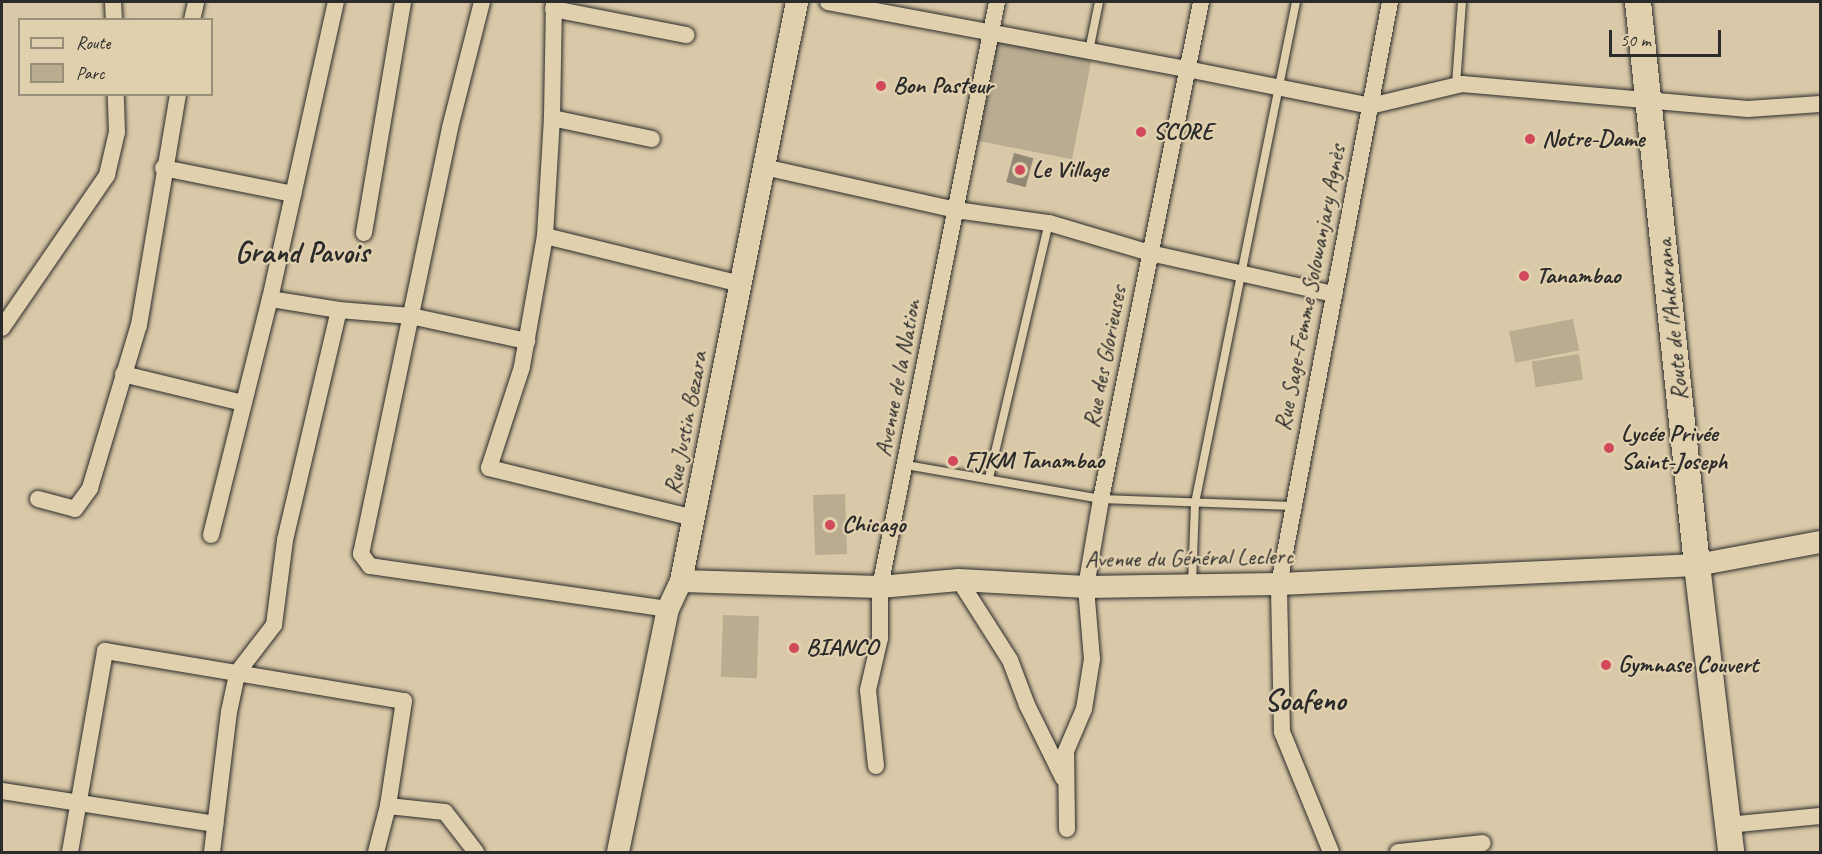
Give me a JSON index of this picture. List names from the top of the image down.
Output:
{
  "streets": {
    "main road": ["Route de l'Ankarana", "Rue Justin Bezara", "Avenue du Général Leclerc"],
    "street": ["Rue Sage-Femme Solowanjary Agnès", "Rue des Glorieuses", "Avenue de la Nation"]
  },
  "crossings": [
    ["Rue Sage-Femme Solowanjary Agnès", "Avenue du Général Leclerc"],
    ["Route de l'Ankarana", "Avenue du Général Leclerc"],
    ["Rue des Glorieuses", "Avenue du Général Leclerc"],
    ["Avenue de la Nation", "Avenue du Général Leclerc"],
    ["Rue Justin Bezara", "Avenue du Général Leclerc"]
  ],
  "districts": ["Grand Pavois", "Soafeno"],
  "places": [
    "Bon Pasteur",
    "SCORE",
    "Notre-Dame",
    "Le Village",
    "Tanambao",
    "Lycée Privée Saint-Joseph",
    "FJKM Tanambao",
    "Chicago",
    "BIANCO",
    "Gymnase Couvert"
  ],
  "legend": ["Route", "Parc"],
  "scale_bar": "50 m"
}
